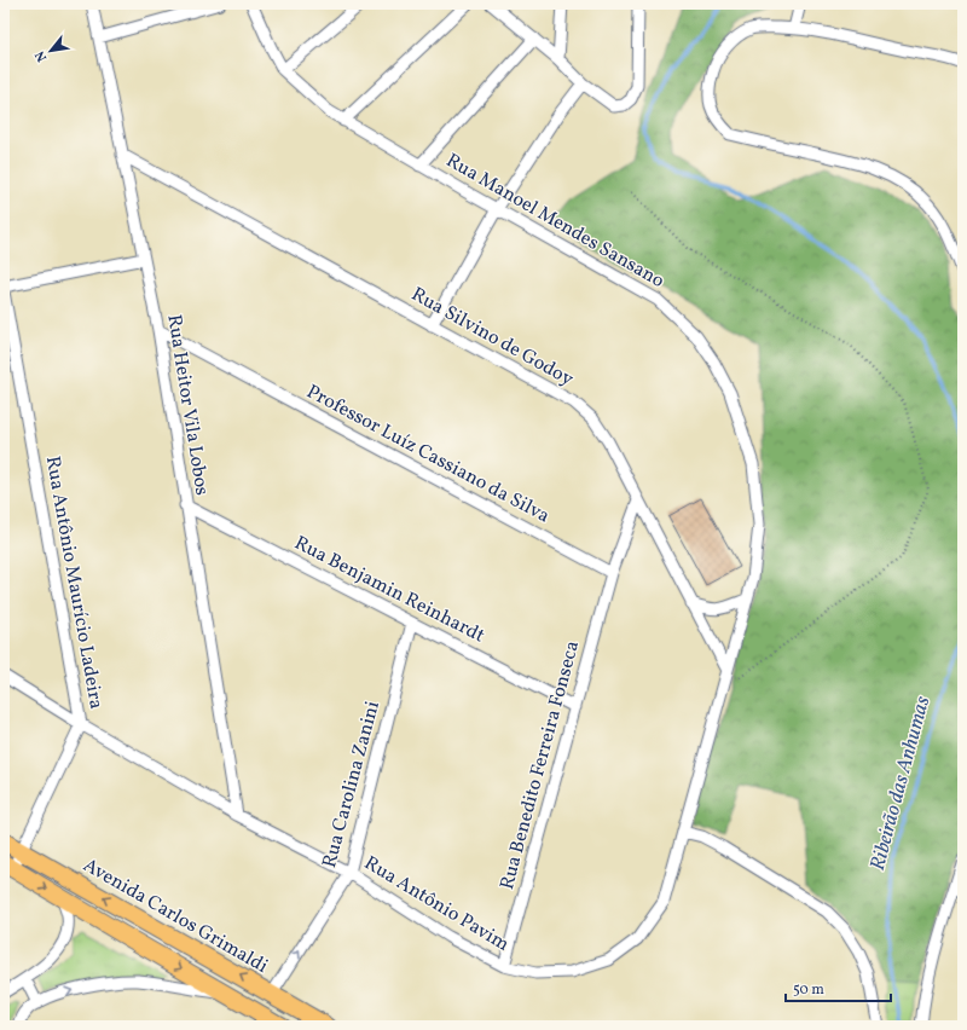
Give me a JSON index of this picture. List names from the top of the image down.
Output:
{
  "streets": {
    "main road": ["Avenida Carlos Grimaldi"],
    "street": [
      "Rua Manoel Mendes Sansano",
      "Rua Silvino de Godoy",
      "Rua Heitor Vila Lobos",
      "Professor Luíz Cassiano da Silva",
      "Rua Antônio Maurício Ladeira",
      "Rua Benjamin Reinhardt",
      "Rua Benedito Ferreira Fonseca",
      "Rua Carolina Zanini",
      "Rua Antônio Pavim"
    ]
  },
  "crossings": [
    ["Rua Manoel Mendes Sansano", "Rua Silvino de Godoy"],
    ["Rua Manoel Mendes Sansano", "Rua Antônio Pavim"],
    ["Rua Silvino de Godoy", "Rua Heitor Vila Lobos"],
    ["Rua Silvino de Godoy", "Rua Antônio Pavim"],
    ["Rua Heitor Vila Lobos", "Professor Luíz Cassiano da Silva"],
    ["Rua Heitor Vila Lobos", "Rua Benjamin Reinhardt"],
    ["Rua Heitor Vila Lobos", "Rua Antônio Pavim"],
    ["Professor Luíz Cassiano da Silva", "Rua Benedito Ferreira Fonseca"],
    ["Rua Antônio Maurício Ladeira", "Rua Antônio Pavim"],
    ["Rua Antônio Maurício Ladeira", "Avenida Carlos Grimaldi"],
    ["Rua Benjamin Reinhardt", "Rua Benedito Ferreira Fonseca"],
    ["Rua Benjamin Reinhardt", "Rua Carolina Zanini"],
    ["Rua Benedito Ferreira Fonseca", "Rua Antônio Pavim"],
    ["Rua Carolina Zanini", "Rua Antônio Pavim"],
    ["Rua Carolina Zanini", "Avenida Carlos Grimaldi"]
  ],
  "one_way": ["Rua Carolina Zanini"],
  "water": ["Ribeirão das Anhumas"],
  "scale_bar": "50 m",
  "north": "bottom left"
}
